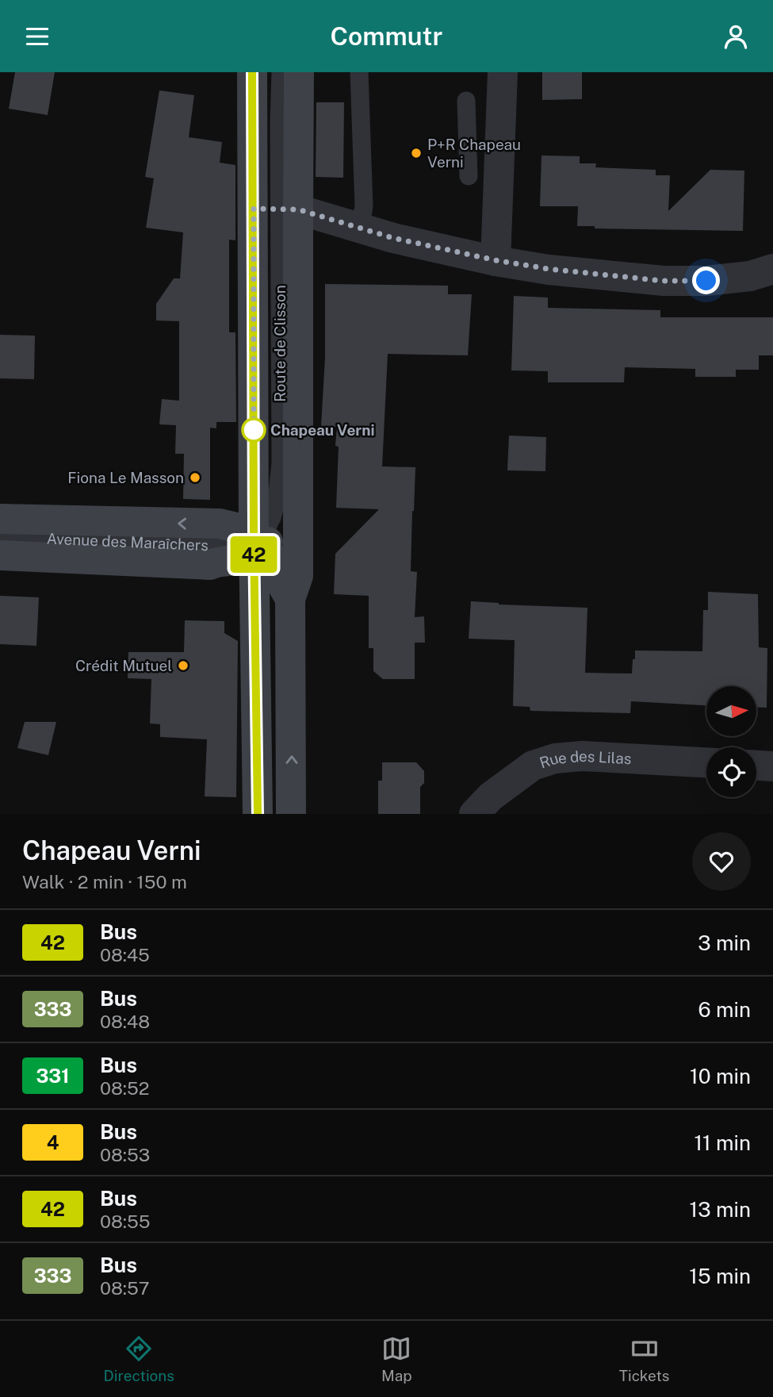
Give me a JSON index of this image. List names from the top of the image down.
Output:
{
  "streets": {
    "main road": ["Route de Clisson", "Avenue des Maraîchers"],
    "street": ["Rue des Lilas"]
  },
  "crossings": [
    ["Route de Clisson", "Avenue des Maraîchers"]
  ],
  "places": [
    "P+R Chapeau Verni",
    "Chapeau Verni",
    "Fiona Le Masson",
    "Crédit Mutuel"
  ],
  "lines": ["bus line 42"],
  "north": "right",
  "page": {
    "header": "Commutr",
    "on_map": "42",
    "heading": ["Chapeau Verni", "Walk · 2 min · 150 m"],
    "list": [
      {
        "mark": "42",
        "name": "Bus",
        "note": "08:45",
        "value": "3 min"
      },
      {
        "mark": "333",
        "name": "Bus",
        "note": "08:48",
        "value": "6 min"
      },
      {
        "mark": "331",
        "name": "Bus",
        "note": "08:52",
        "value": "10 min"
      },
      {
        "mark": "4",
        "name": "Bus",
        "note": "08:53",
        "value": "11 min"
      },
      {
        "mark": "42",
        "name": "Bus",
        "note": "08:55",
        "value": "13 min"
      },
      {
        "mark": "333",
        "name": "Bus",
        "note": "08:57",
        "value": "15 min"
      }
    ],
    "tabs": ["Directions", "Map", "Tickets"]
  }
}
